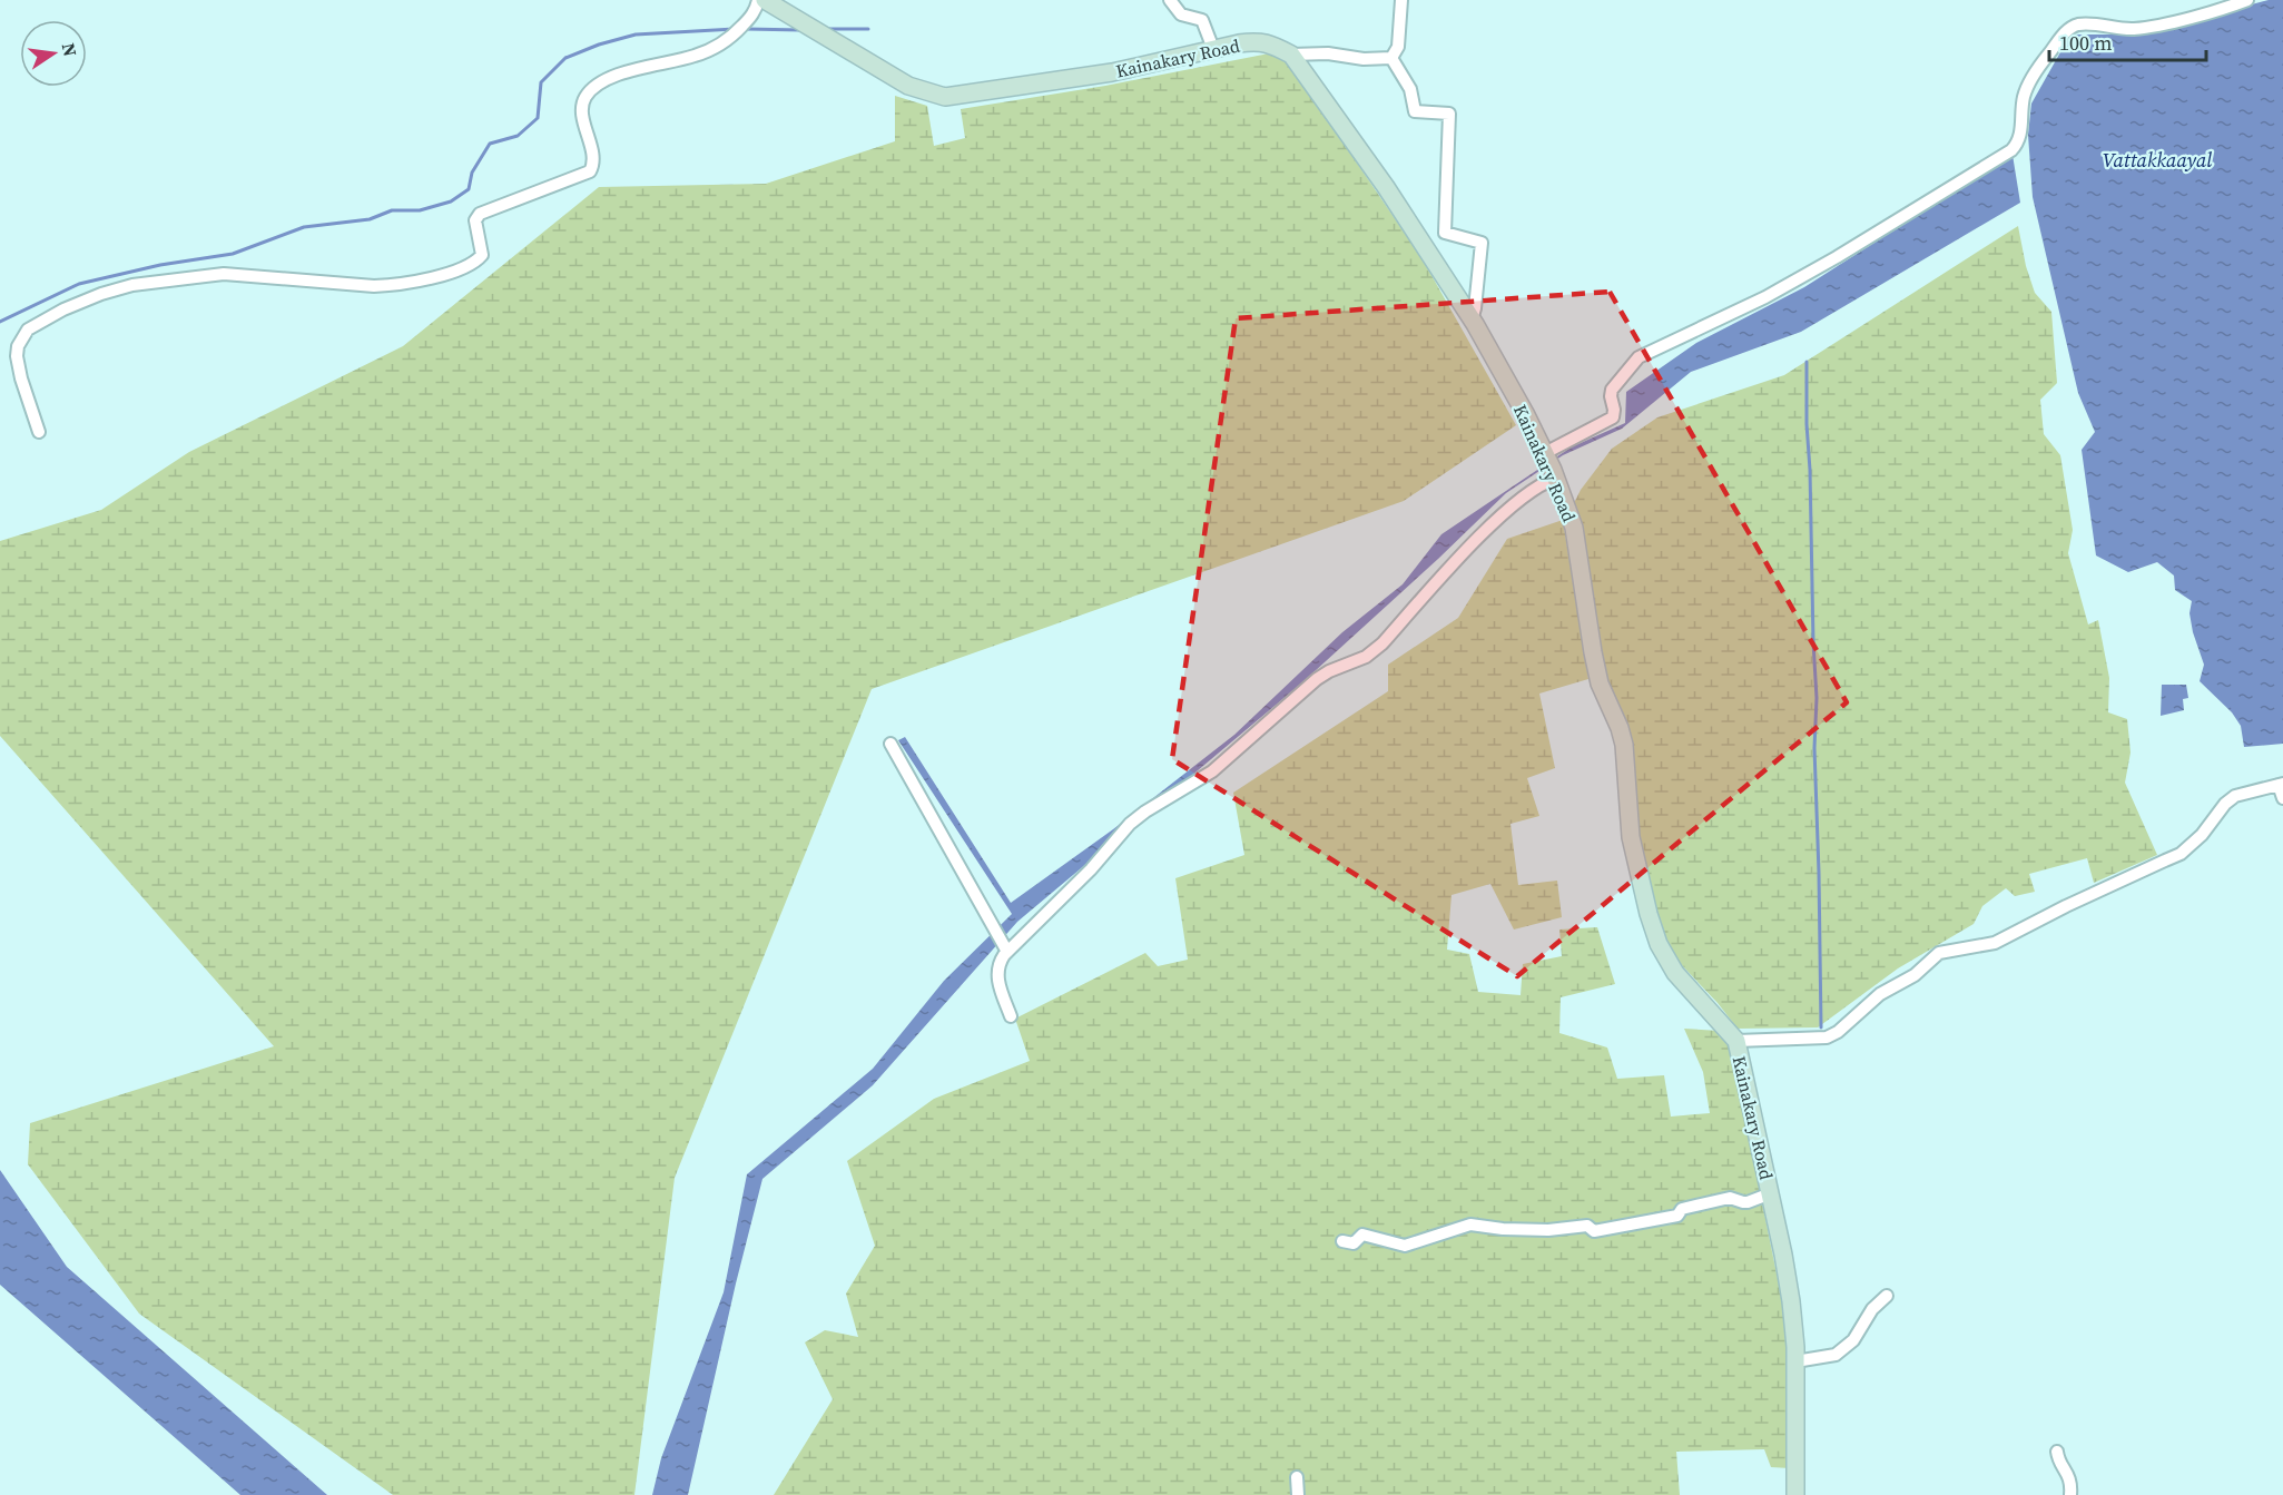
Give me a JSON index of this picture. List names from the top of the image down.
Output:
{
  "streets": {
    "main road": ["Kainakary Road"]
  },
  "water": ["Vattakkaayal"],
  "scale_bar": "100 m",
  "north": "right"
}
